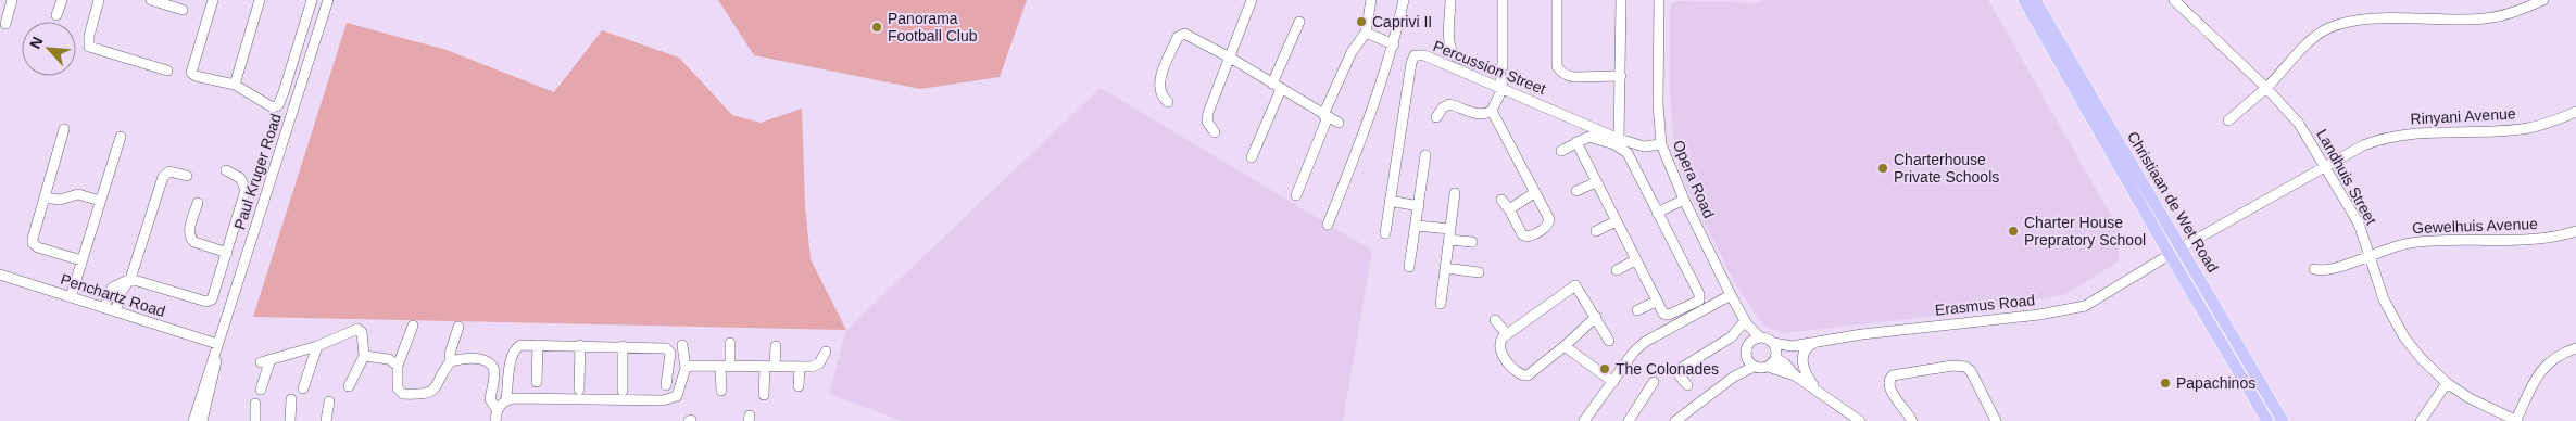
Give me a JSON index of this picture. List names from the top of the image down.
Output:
{
  "streets": {
    "main road": ["Christiaan de Wet Road"],
    "street": [
      "Percussion Street",
      "Rinyani Avenue",
      "Paul Kruger Road",
      "Landhuis Street",
      "Opera Road",
      "Gewelhuis Avenue",
      "Penchartz Road",
      "Erasmus Road"
    ]
  },
  "crossings": [
    ["Percussion Street", "Opera Road"],
    ["Rinyani Avenue", "Landhuis Street"],
    ["Rinyani Avenue", "Christiaan de Wet Road"],
    ["Rinyani Avenue", "Erasmus Road"],
    ["Paul Kruger Road", "Penchartz Road"],
    ["Landhuis Street", "Gewelhuis Avenue"],
    ["Opera Road", "Erasmus Road"],
    ["Christiaan de Wet Road", "Erasmus Road"]
  ],
  "places": [
    "Caprivi II",
    "Panorama Football Club",
    "Charterhouse Private Schools",
    "Charter House Prepratory School",
    "The Colonades",
    "Papachinos"
  ],
  "north": "top left"
}
